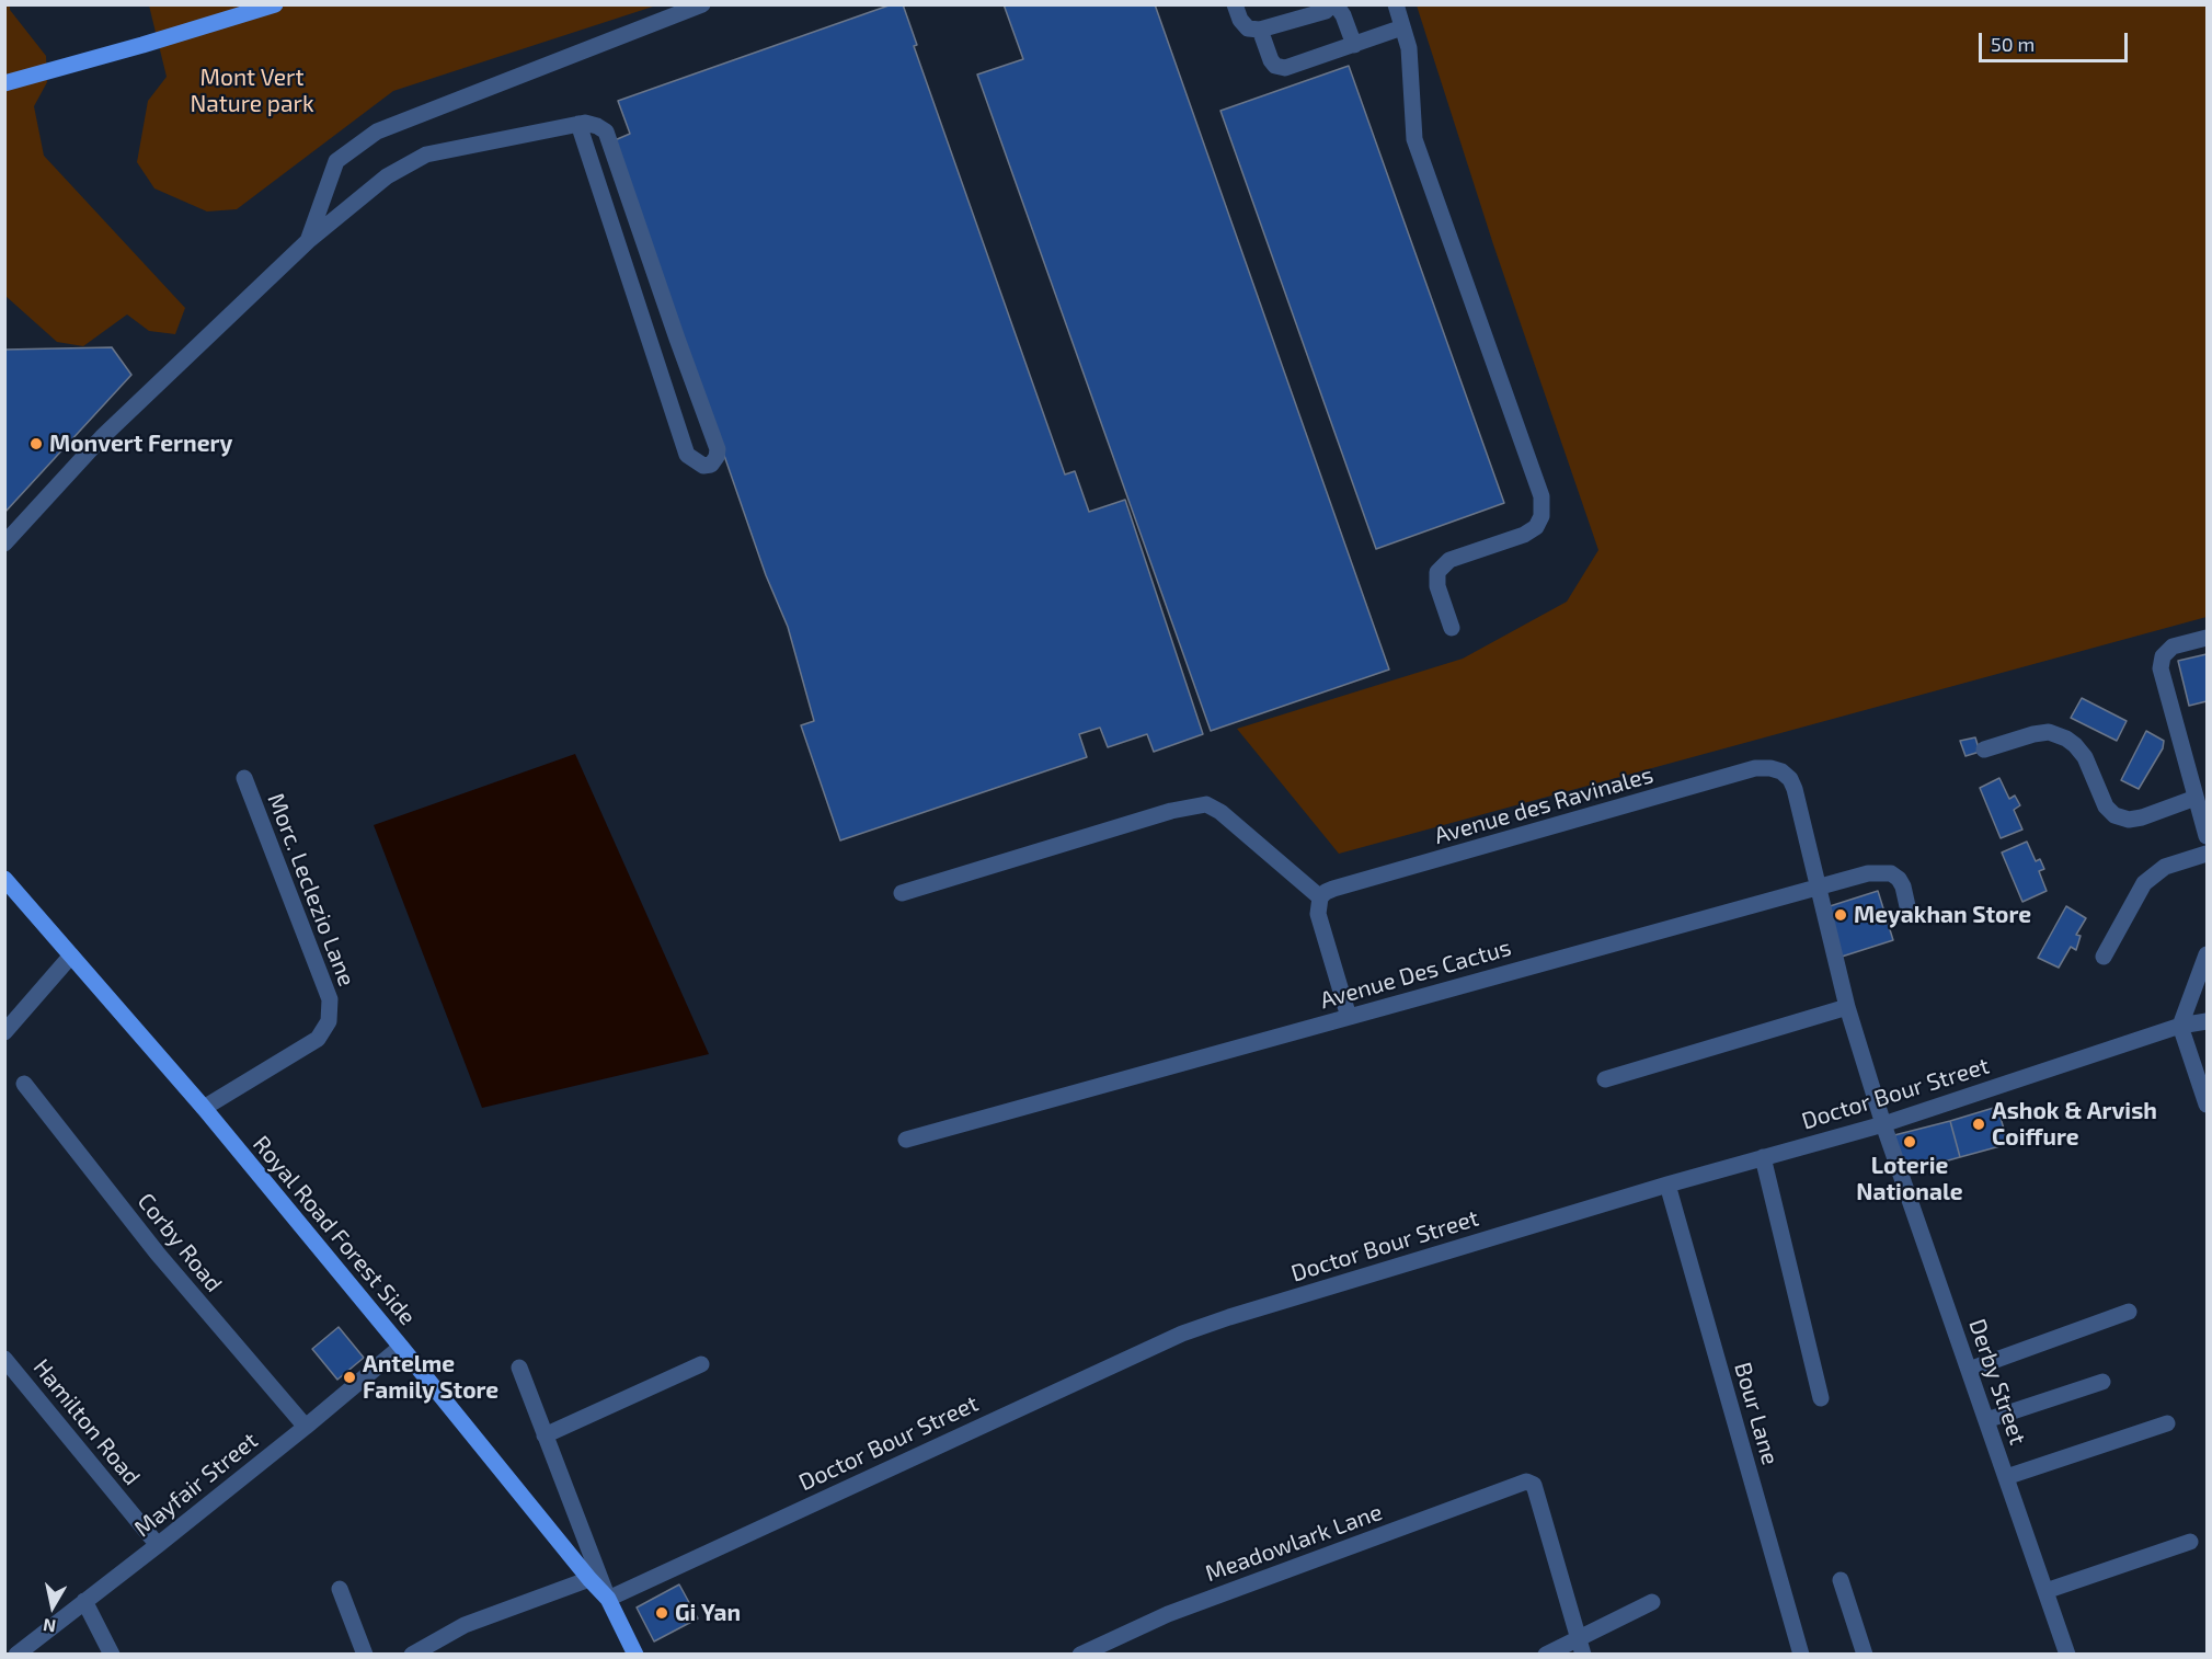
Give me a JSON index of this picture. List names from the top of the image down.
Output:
{
  "streets": {
    "main road": ["Royal Road Forest Side"],
    "street": [
      "Avenue des Ravinales",
      "Morc. Leclezio Lane",
      "Avenue Des Cactus",
      "Doctor Bour Street",
      "Corby Road",
      "Derby Street",
      "Bour Lane",
      "Hamilton Road",
      "Mayfair Street",
      "Meadowlark Lane"
    ]
  },
  "crossings": [
    ["Avenue des Ravinales", "Derby Street"],
    ["Morc. Leclezio Lane", "Royal Road Forest Side"],
    ["Avenue Des Cactus", "Derby Street"],
    ["Doctor Bour Street", "Royal Road Forest Side"],
    ["Doctor Bour Street", "Derby Street"],
    ["Doctor Bour Street", "Bour Lane"],
    ["Royal Road Forest Side", "Mayfair Street"],
    ["Corby Road", "Mayfair Street"],
    ["Hamilton Road", "Mayfair Street"]
  ],
  "parks": ["Mont Vert Nature park"],
  "places": [
    "Monvert Fernery",
    "Meyakhan Store",
    "Ashok & Arvish Coiffure",
    "Loterie Nationale",
    "Antelme Family Store",
    "Gi Yan"
  ],
  "scale_bar": "50 m",
  "north": "bottom"
}
